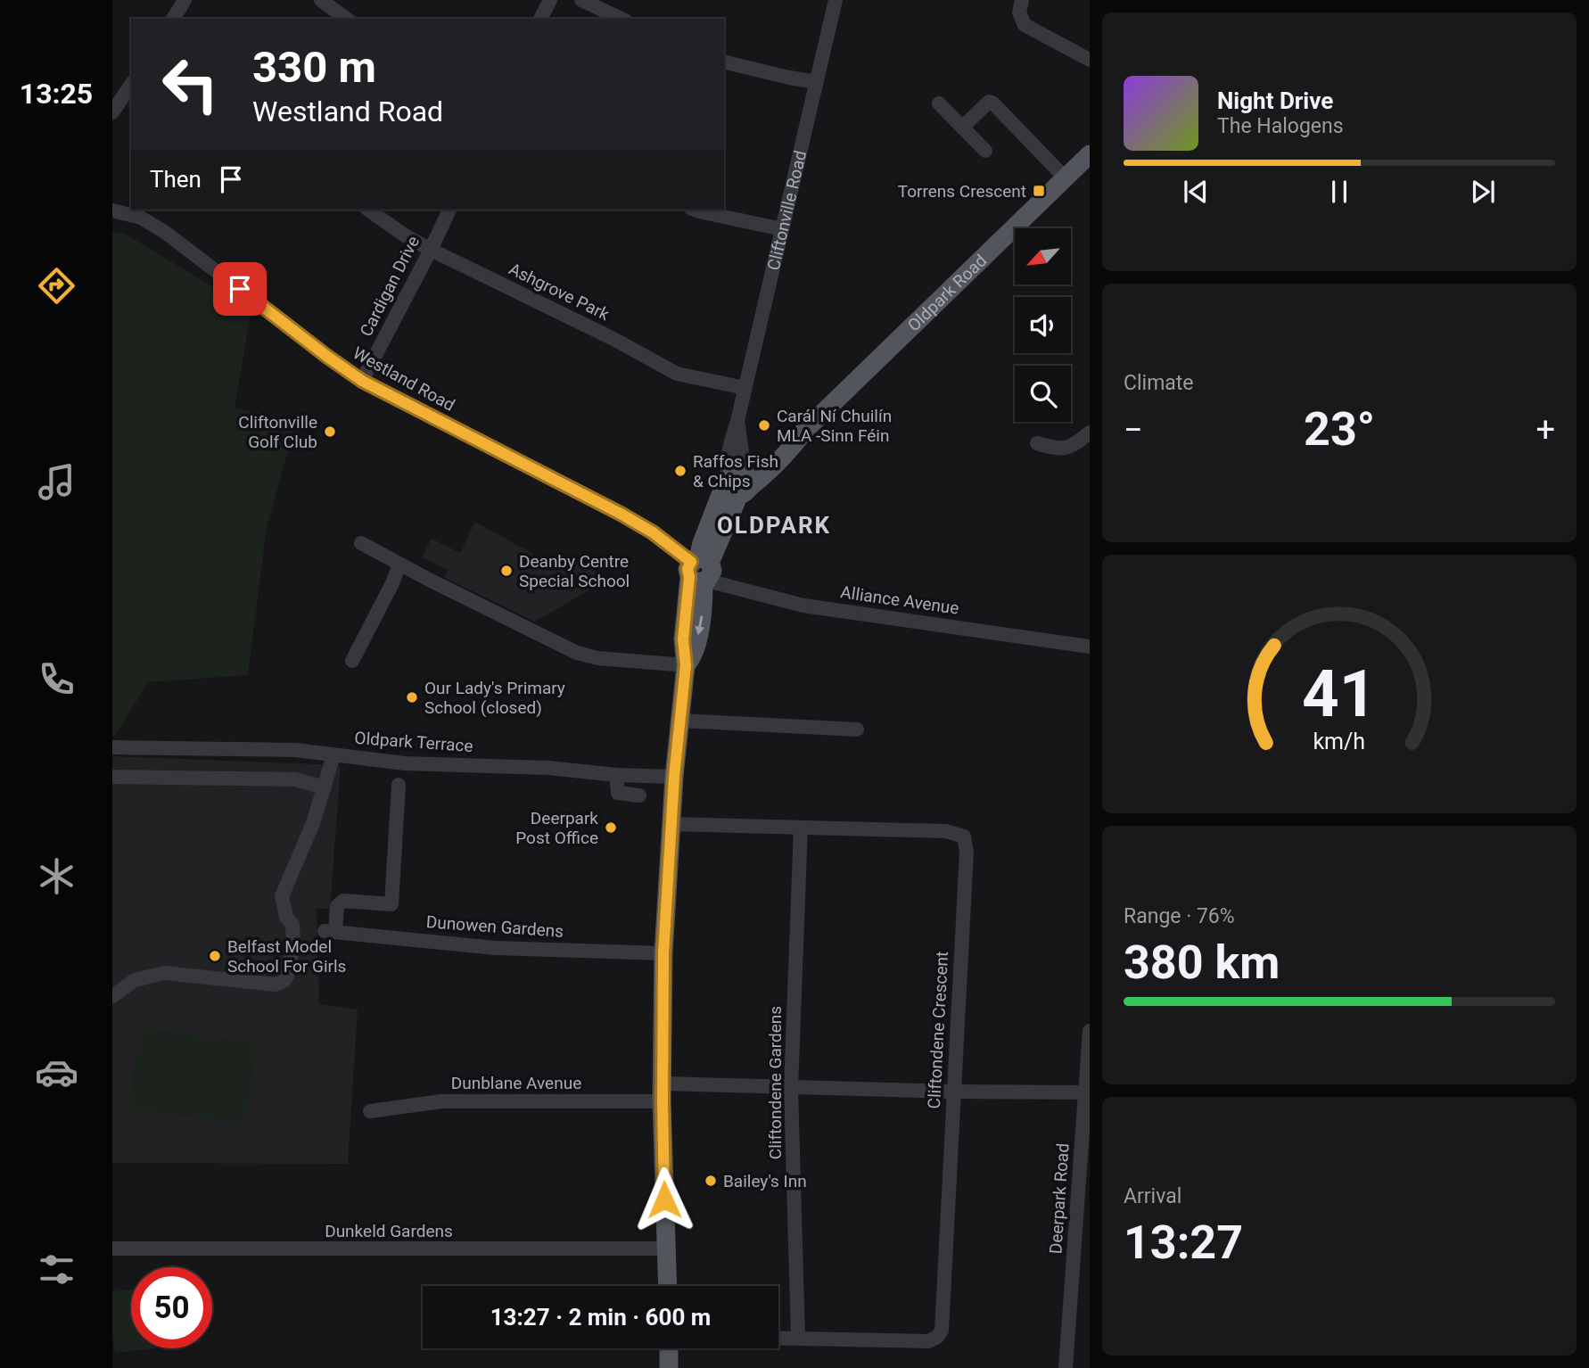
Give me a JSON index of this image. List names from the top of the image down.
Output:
{
  "streets": {
    "main road": ["Cliftonville Road", "Oldpark Road"],
    "street": [
      "Cardigan Drive",
      "Ashgrove Park",
      "Westland Road",
      "Alliance Avenue",
      "Oldpark Terrace",
      "Dunowen Gardens",
      "Cliftondene Crescent",
      "Dunblane Avenue",
      "Cliftondene Gardens",
      "Deerpark Road",
      "Dunkeld Gardens"
    ]
  },
  "crossings": [
    ["Cliftonville Road", "Ashgrove Park"],
    ["Cliftonville Road", "Oldpark Road"],
    ["Cliftonville Road", "Westland Road"],
    ["Cliftonville Road", "Alliance Avenue"],
    ["Cardigan Drive", "Ashgrove Park"],
    ["Cardigan Drive", "Westland Road"],
    ["Westland Road", "Alliance Avenue"],
    ["Cliftondene Crescent", "Dunblane Avenue"],
    ["Cliftondene Crescent", "Cliftondene Gardens"],
    ["Dunblane Avenue", "Cliftondene Gardens"],
    ["Dunblane Avenue", "Deerpark Road"]
  ],
  "districts": ["OLDPARK"],
  "places": {
    "transit": ["Torrens Crescent"],
    "other": [
      "Carál Ní Chuilín MLA -Sinn Féin",
      "Cliftonville Golf Club",
      "Raffos Fish & Chips",
      "Deanby Centre Special School",
      "Our Lady's Primary School (closed)",
      "Deerpark Post Office",
      "Belfast Model School For Girls",
      "Bailey's Inn"
    ]
  },
  "north": "bottom left",
  "page": {
    "tabs": "13:25",
    "turn": ["330 m", "Westland Road"],
    "song": ["Night Drive", "The Halogens"],
    "then": "Then",
    "tile": [
      "Climate",
      ["Range · 76%", "380 km"],
      ["Arrival", "13:27"]
    ],
    "heat": ["−", "23°", "+"],
    "limit": "50",
    "trip": "13:27 · 2 min · 600 m",
    "gauge": ["41", "km/h"]
  }
}
